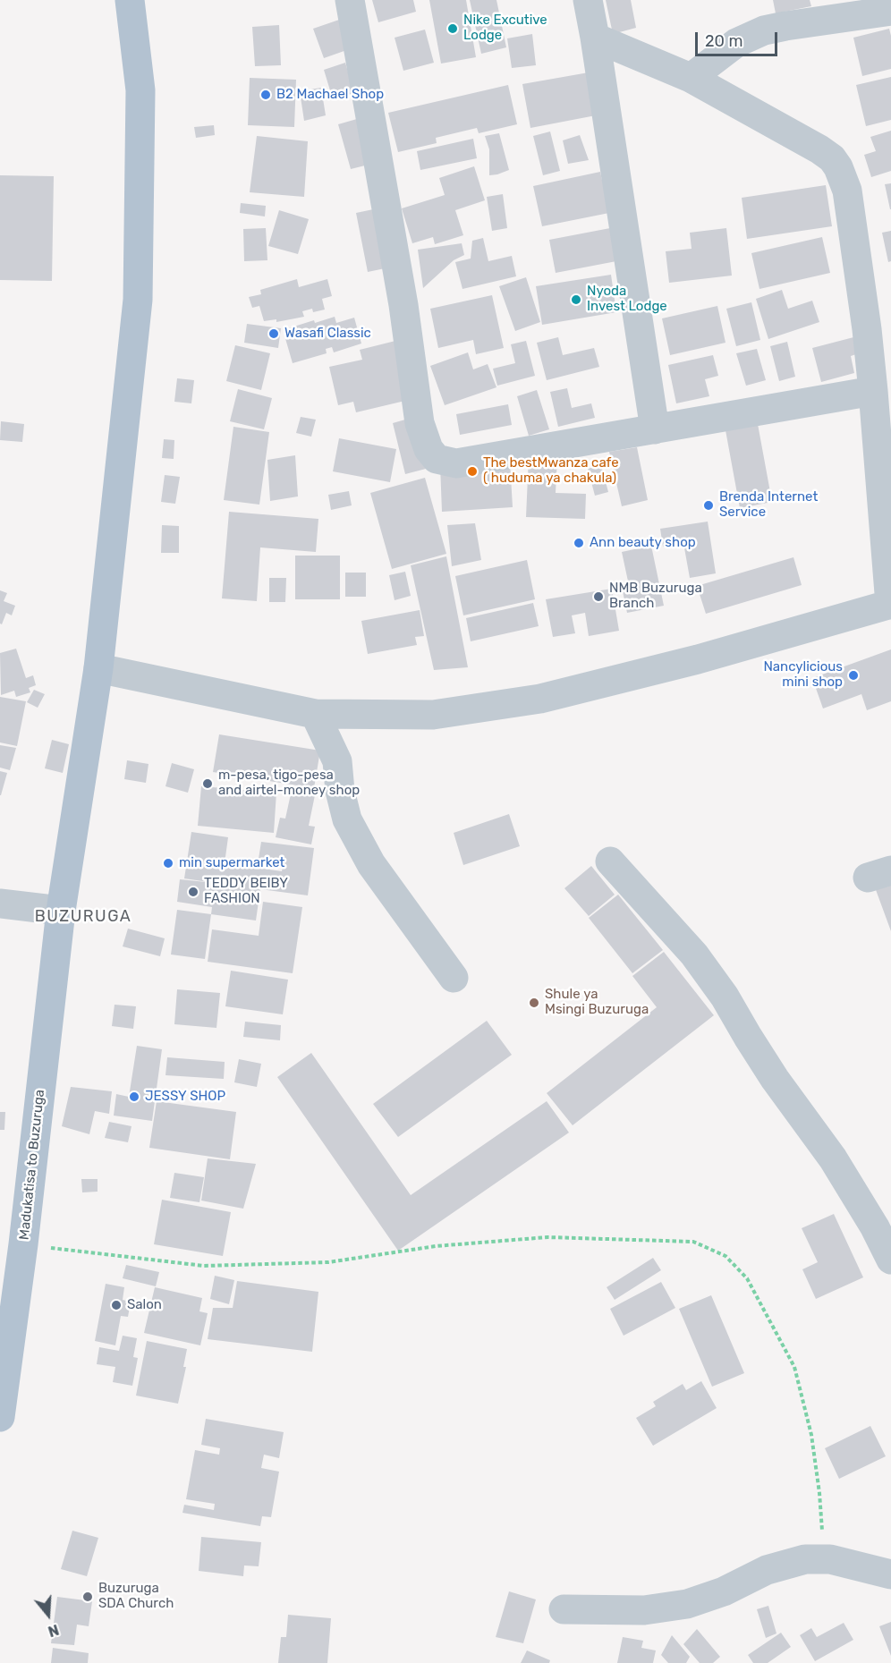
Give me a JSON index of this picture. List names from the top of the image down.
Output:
{
  "streets": {
    "main road": ["Madukatisa to Buzuruga"]
  },
  "districts": ["BUZURUGA"],
  "places": [
    "Nike Excutive Lodge",
    "B2 Machael Shop",
    "Nyoda Invest Lodge",
    "Wasafi Classic",
    "The bestMwanza cafe ( huduma ya chakula)",
    "Brenda Internet Service",
    "Ann beauty shop",
    "NMB Buzuruga Branch",
    "Nancylicious mini shop",
    "m-pesa, tigo-pesa and airtel-money shop",
    "min supermarket",
    "TEDDY BEIBY FASHION",
    "Shule ya Msingi Buzuruga",
    "JESSY SHOP",
    "Salon",
    "Buzuruga SDA Church"
  ],
  "scale_bar": "20 m",
  "north": "bottom"
}
